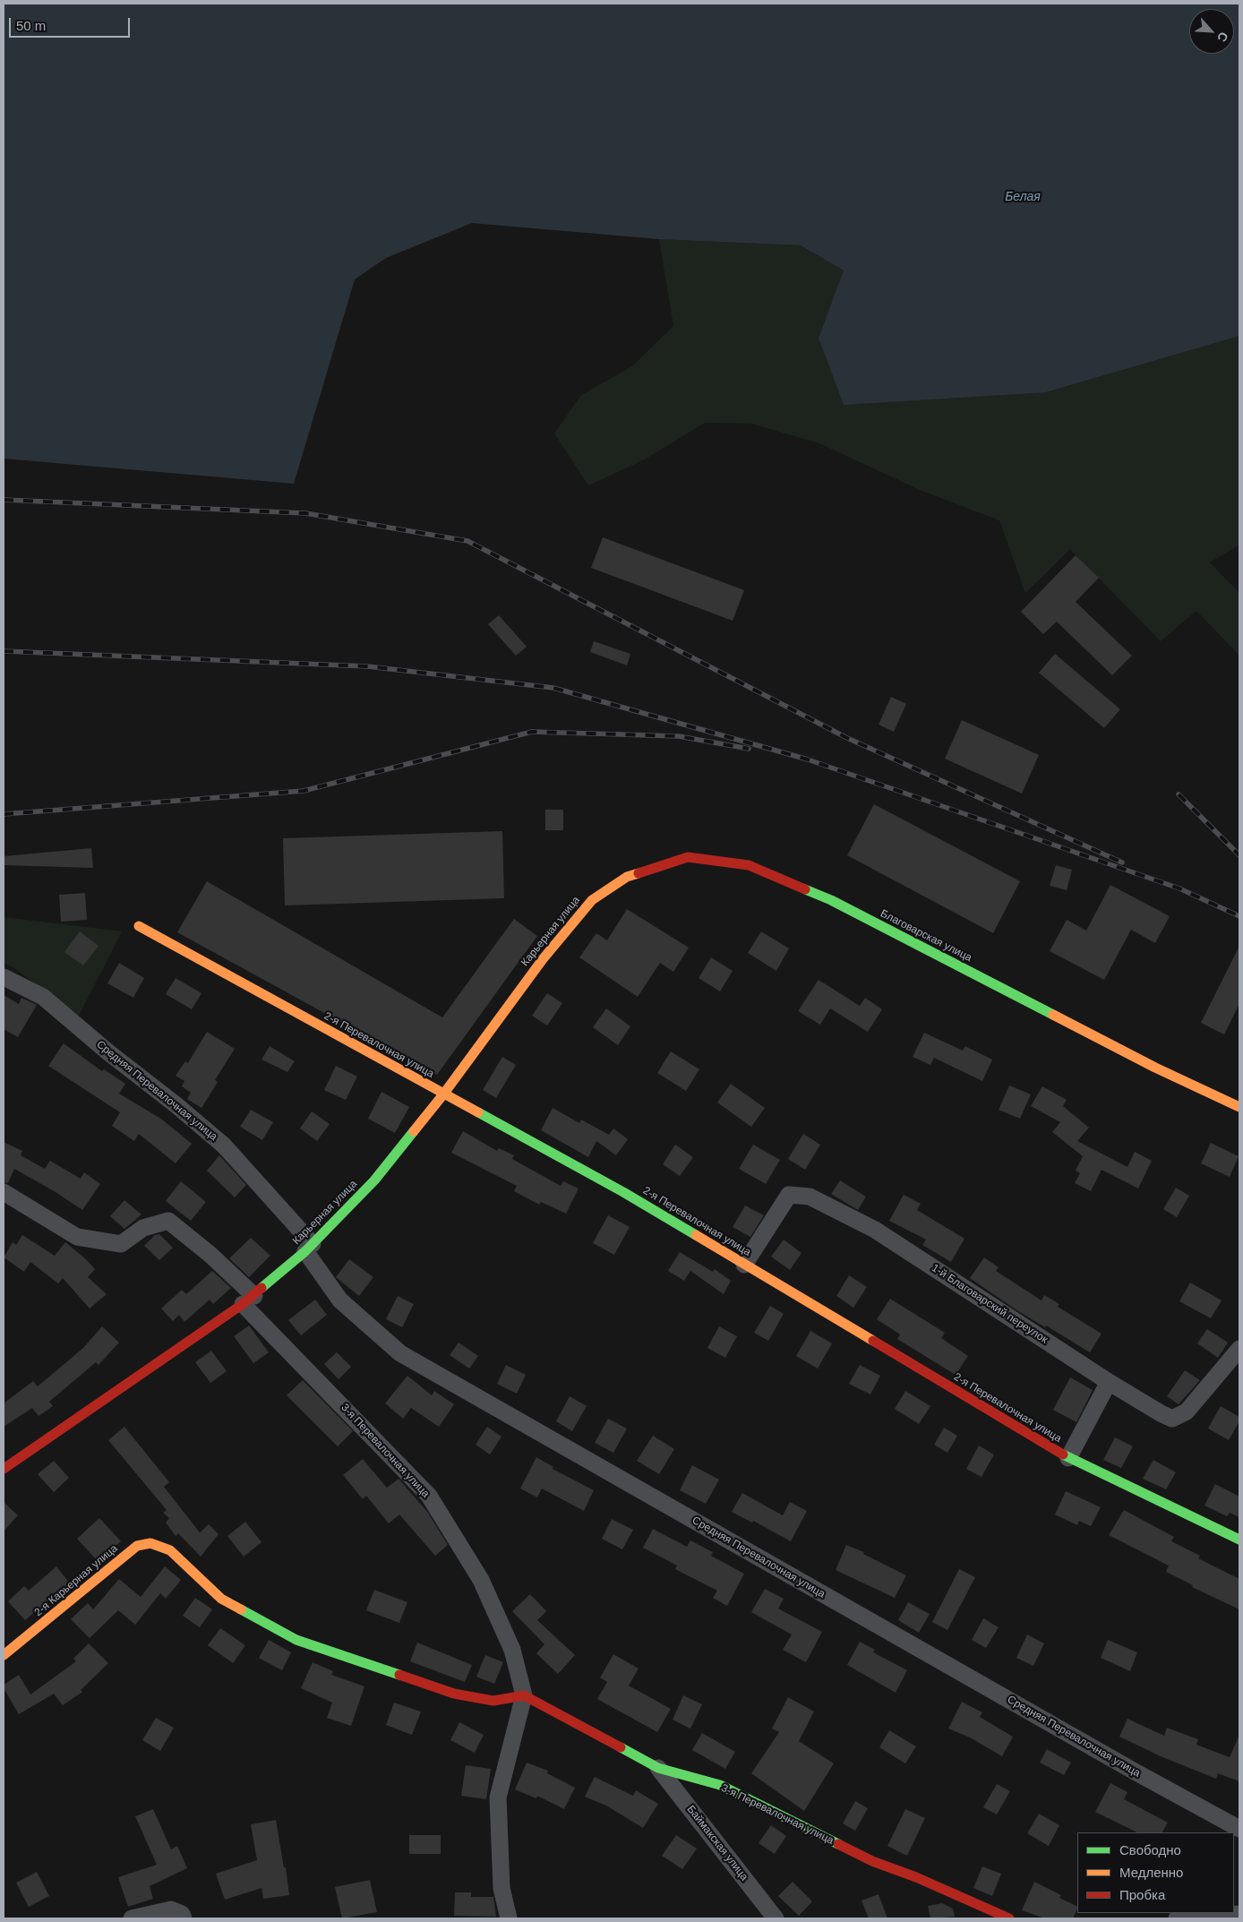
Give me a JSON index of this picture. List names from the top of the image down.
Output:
{
  "streets": {
    "street": [
      "Карьерная улица",
      "Благоварская улица",
      "2-я Перевалочная улица",
      "Средняя Перевалочная улица",
      "1-й Благоварский переулок",
      "3-я Перевалочная улица",
      "2-я Карьерная улица",
      "Баймакская улица"
    ]
  },
  "crossings": [
    ["Карьерная улица", "Благоварская улица"],
    ["Карьерная улица", "2-я Перевалочная улица"],
    ["Карьерная улица", "Средняя Перевалочная улица"],
    ["Карьерная улица", "3-я Перевалочная улица"],
    ["2-я Перевалочная улица", "1-й Благоварский переулок"],
    ["3-я Перевалочная улица", "2-я Карьерная улица"],
    ["3-я Перевалочная улица", "Баймакская улица"]
  ],
  "water": ["Белая"],
  "legend": ["Свободно", "Медленно", "Пробка"],
  "scale_bar": "50 m",
  "north": "bottom right"
}
